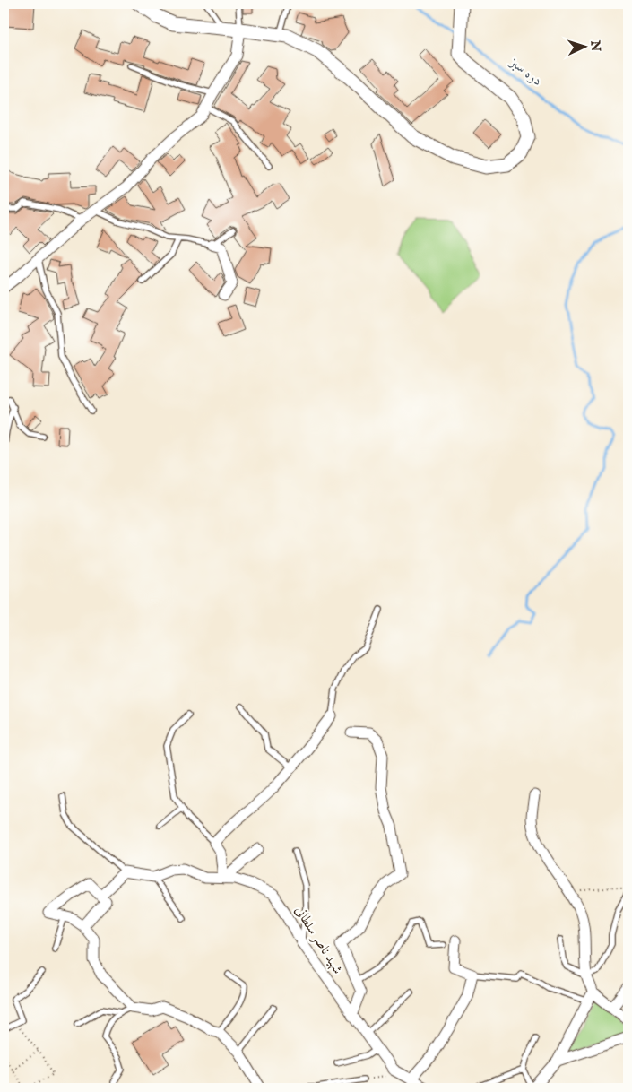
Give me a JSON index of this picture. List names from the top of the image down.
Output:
{
  "streets": {
    "street": ["شهید ناصر سلطانی"]
  },
  "water": ["دره سبز"],
  "north": "right"
}
